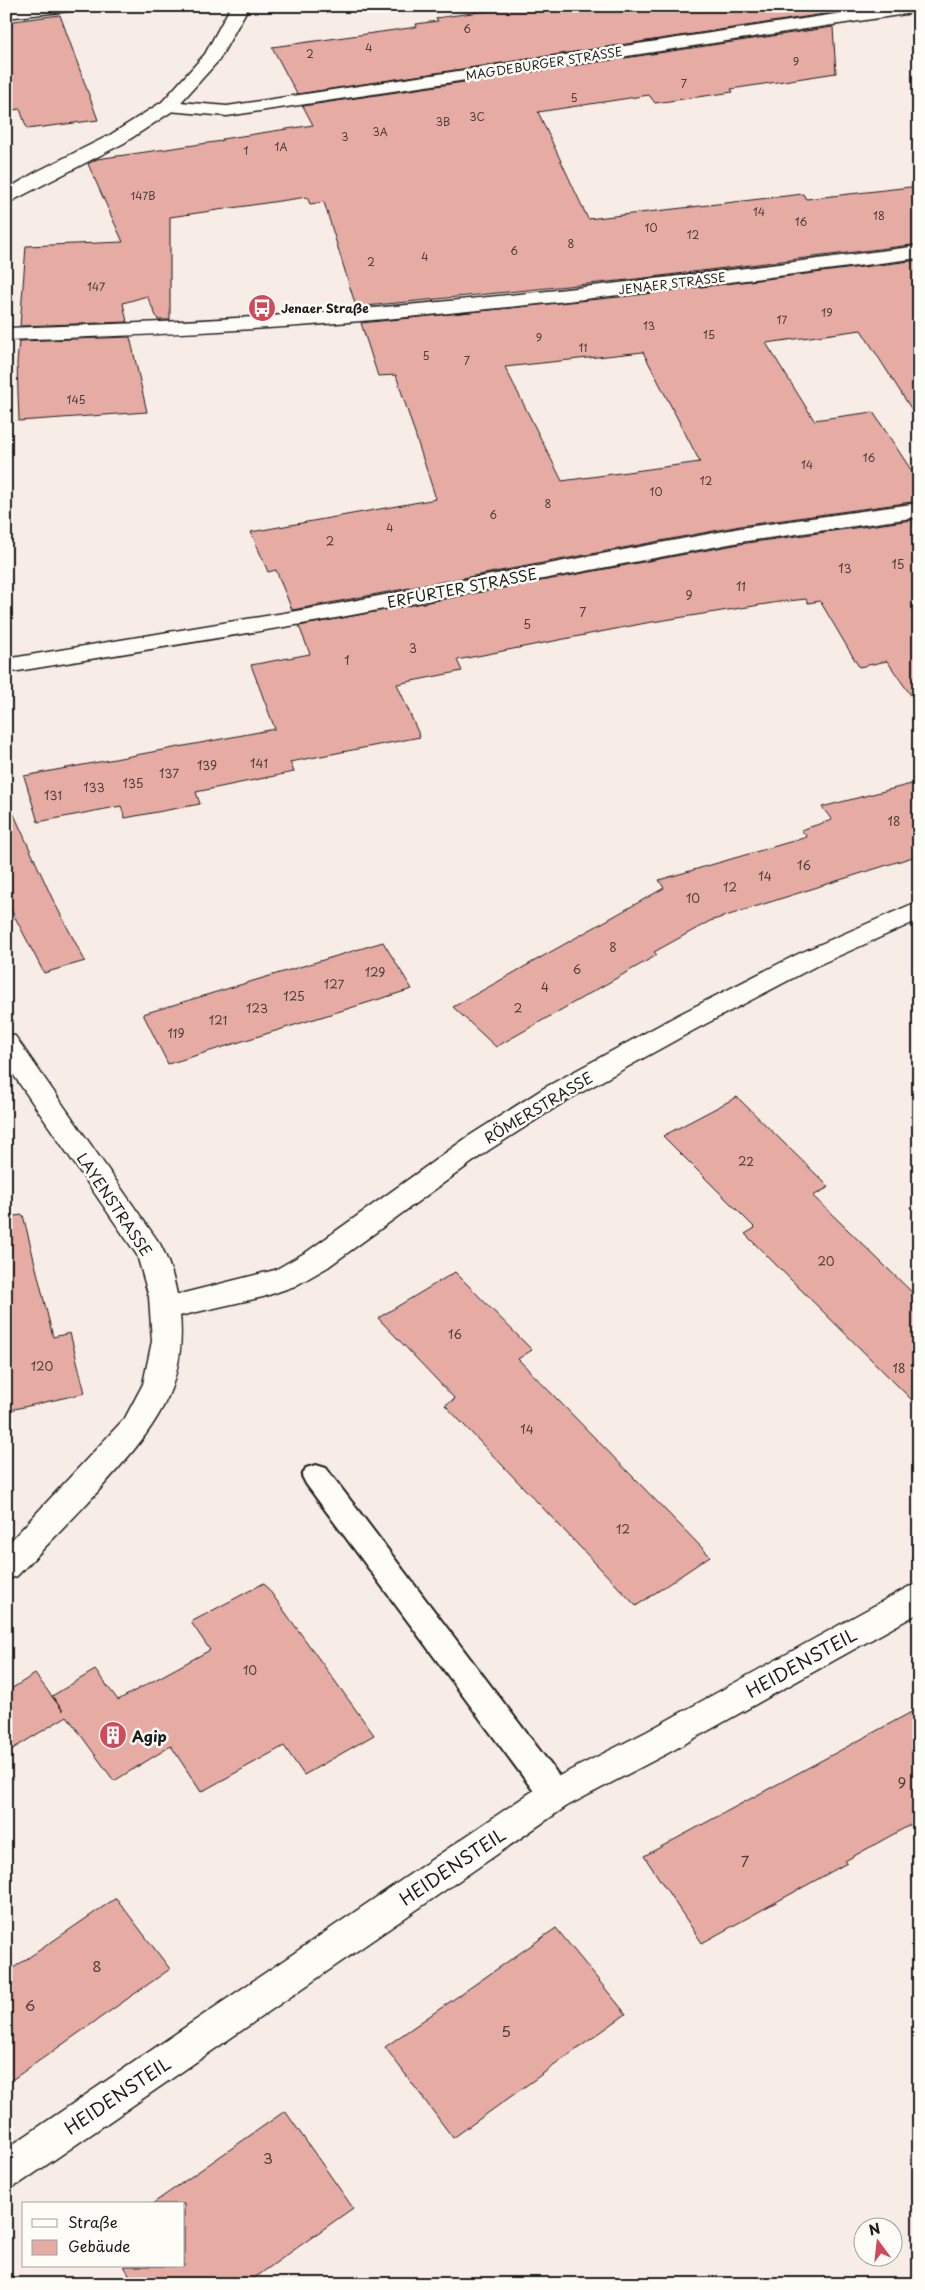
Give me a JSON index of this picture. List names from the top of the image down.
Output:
{
  "streets": {
    "street": [
      "MAGDEBURGER STRASSE",
      "JENAER STRASSE",
      "ERFURTER STRASSE",
      "RÖMERSTRASSE",
      "LAYENSTRASSE",
      "HEIDENSTEIL"
    ]
  },
  "crossings": [
    ["RÖMERSTRASSE", "LAYENSTRASSE"]
  ],
  "places": {
    "bus stop": ["Jenaer Straße"],
    "building": ["Agip"]
  },
  "house_numbers": [
    "6",
    "4",
    "2",
    "9",
    "7",
    "5",
    "3C",
    "3B",
    "3A",
    "3",
    "1A",
    "1",
    "147B",
    "14",
    "18",
    "16",
    "10",
    "12",
    "8",
    "6",
    "4",
    "2",
    "147",
    "19",
    "17",
    "13",
    "15",
    "9",
    "11",
    "5",
    "7",
    "145",
    "16",
    "14",
    "12",
    "10",
    "8",
    "6",
    "4",
    "2",
    "15",
    "13",
    "11",
    "9",
    "7",
    "5",
    "3",
    "1",
    "141",
    "139",
    "137",
    "135",
    "133",
    "131",
    "18",
    "16",
    "14",
    "12",
    "10",
    "8",
    "6",
    "129",
    "127",
    "4",
    "125",
    "123",
    "2",
    "121",
    "119",
    "22",
    "20",
    "16",
    "120",
    "18",
    "14",
    "12",
    "10",
    "9",
    "7",
    "8",
    "6",
    "5",
    "3"
  ],
  "legend": ["Straße", "Gebäude"],
  "north": "top"
}
